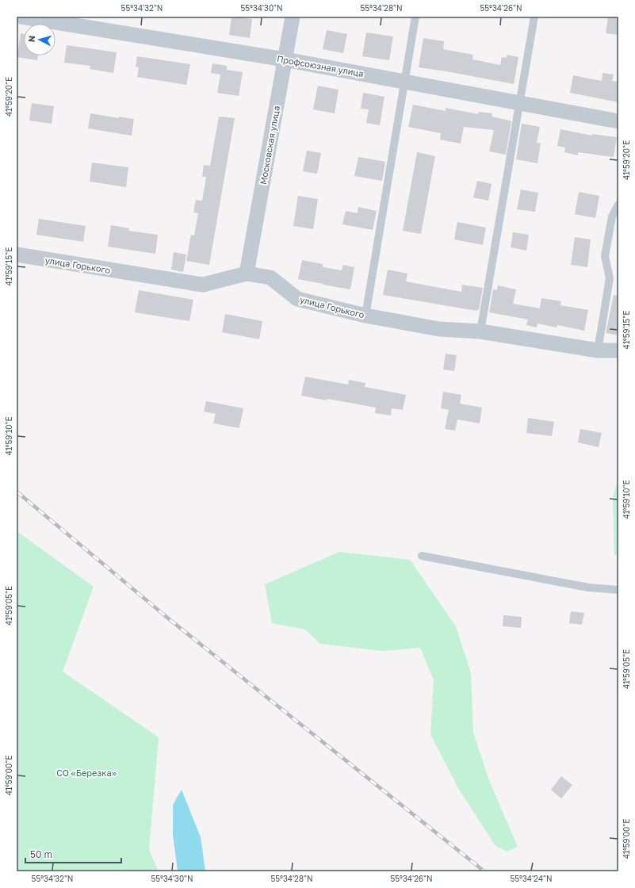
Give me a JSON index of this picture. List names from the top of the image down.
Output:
{
  "streets": {
    "street": ["Профсоюзная улица", "Московская улица", "улица Горького"]
  },
  "crossings": [
    ["Профсоюзная улица", "Московская улица"],
    ["Московская улица", "улица Горького"]
  ],
  "parks": ["СО «Березка»"],
  "scale_bar": "50 m",
  "north": "left",
  "coordinates": [
    "55°34'32\"N",
    "55°34'30\"N",
    "55°34'28\"N",
    "55°34'26\"N",
    "41°59'20\"E",
    "41°59'15\"E",
    "41°59'10\"E",
    "41°59'05\"E",
    "41°59'00\"E",
    "55°34'24\"N"
  ]
}
